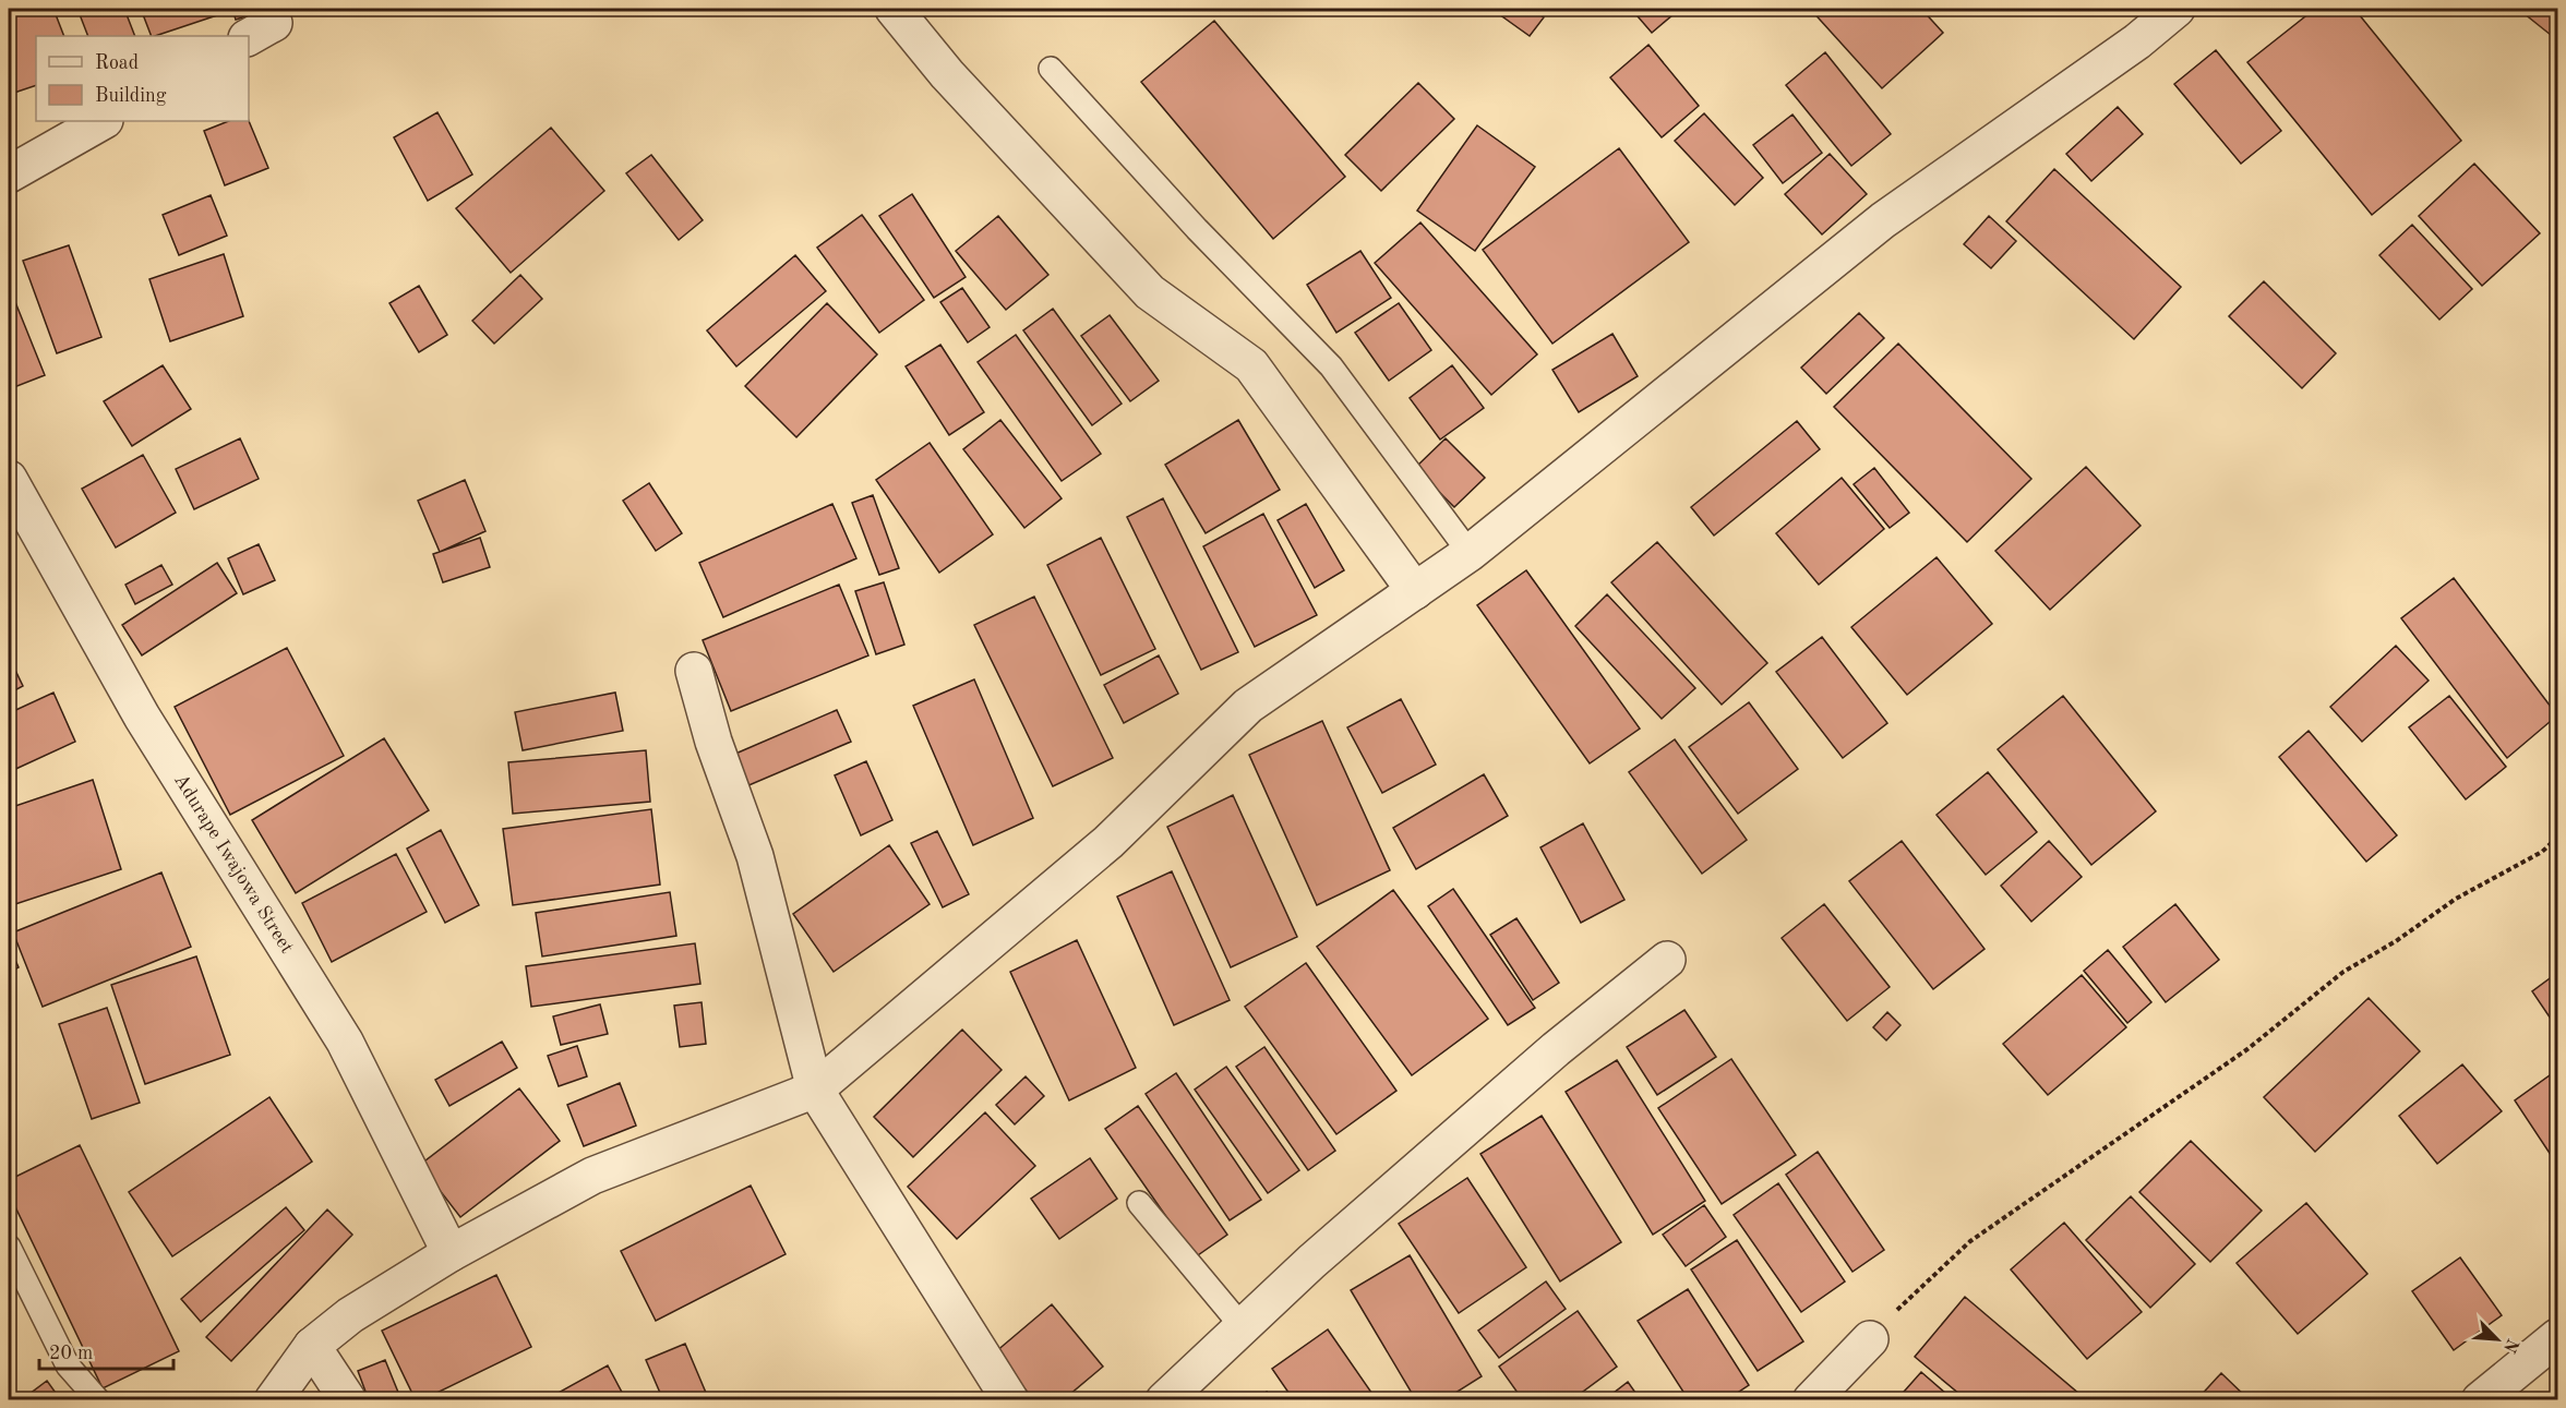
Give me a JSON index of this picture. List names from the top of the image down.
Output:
{
  "streets": {
    "street": ["Adurape Iwajowa Street"]
  },
  "legend": ["Road", "Building"],
  "scale_bar": "20 m",
  "north": "bottom right"
}
